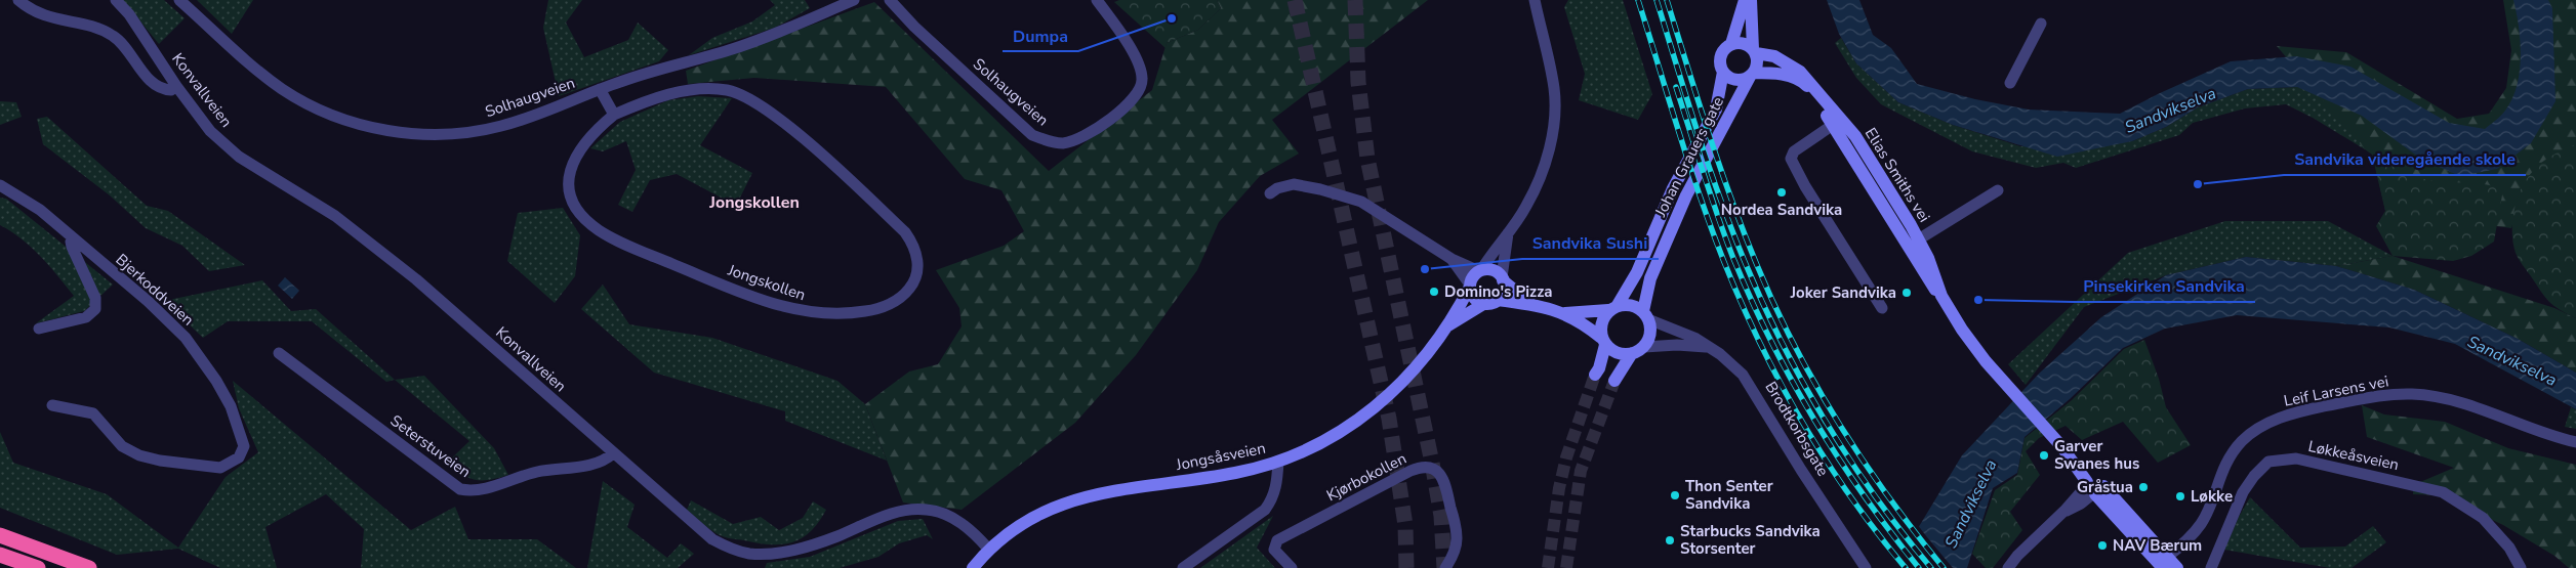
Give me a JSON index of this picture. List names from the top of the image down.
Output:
{
  "streets": {
    "main road": ["Johan Grauers gate", "Elias Smiths vei", "Jongsåsveien"],
    "street": [
      "Konvallveien",
      "Solhaugveien",
      "Jongskollen",
      "Bjerkoddveien",
      "Leif Larsens vei",
      "Brodtkorbsgate",
      "Seterstuveien",
      "Løkkeåsveien",
      "Kjørbokollen"
    ]
  },
  "crossings": [
    ["Konvallveien", "Seterstuveien"],
    ["Konvallveien", "Jongsåsveien"],
    ["Johan Grauers gate", "Elias Smiths vei"],
    ["Johan Grauers gate", "Brodtkorbsgate"]
  ],
  "districts": ["Jongskollen"],
  "water": ["Sandvikselva"],
  "places": [
    "Dumpa",
    "Sandvika videregående skole",
    "Nordea Sandvika",
    "Sandvika Sushi",
    "Domino's Pizza",
    "Joker Sandvika",
    "Pinsekirken Sandvika",
    "Garver Swanes hus",
    "Gråstua",
    "Thon Senter Sandvika",
    "Løkke",
    "Starbucks Sandvika Storsenter",
    "NAV Bærum"
  ]
}
